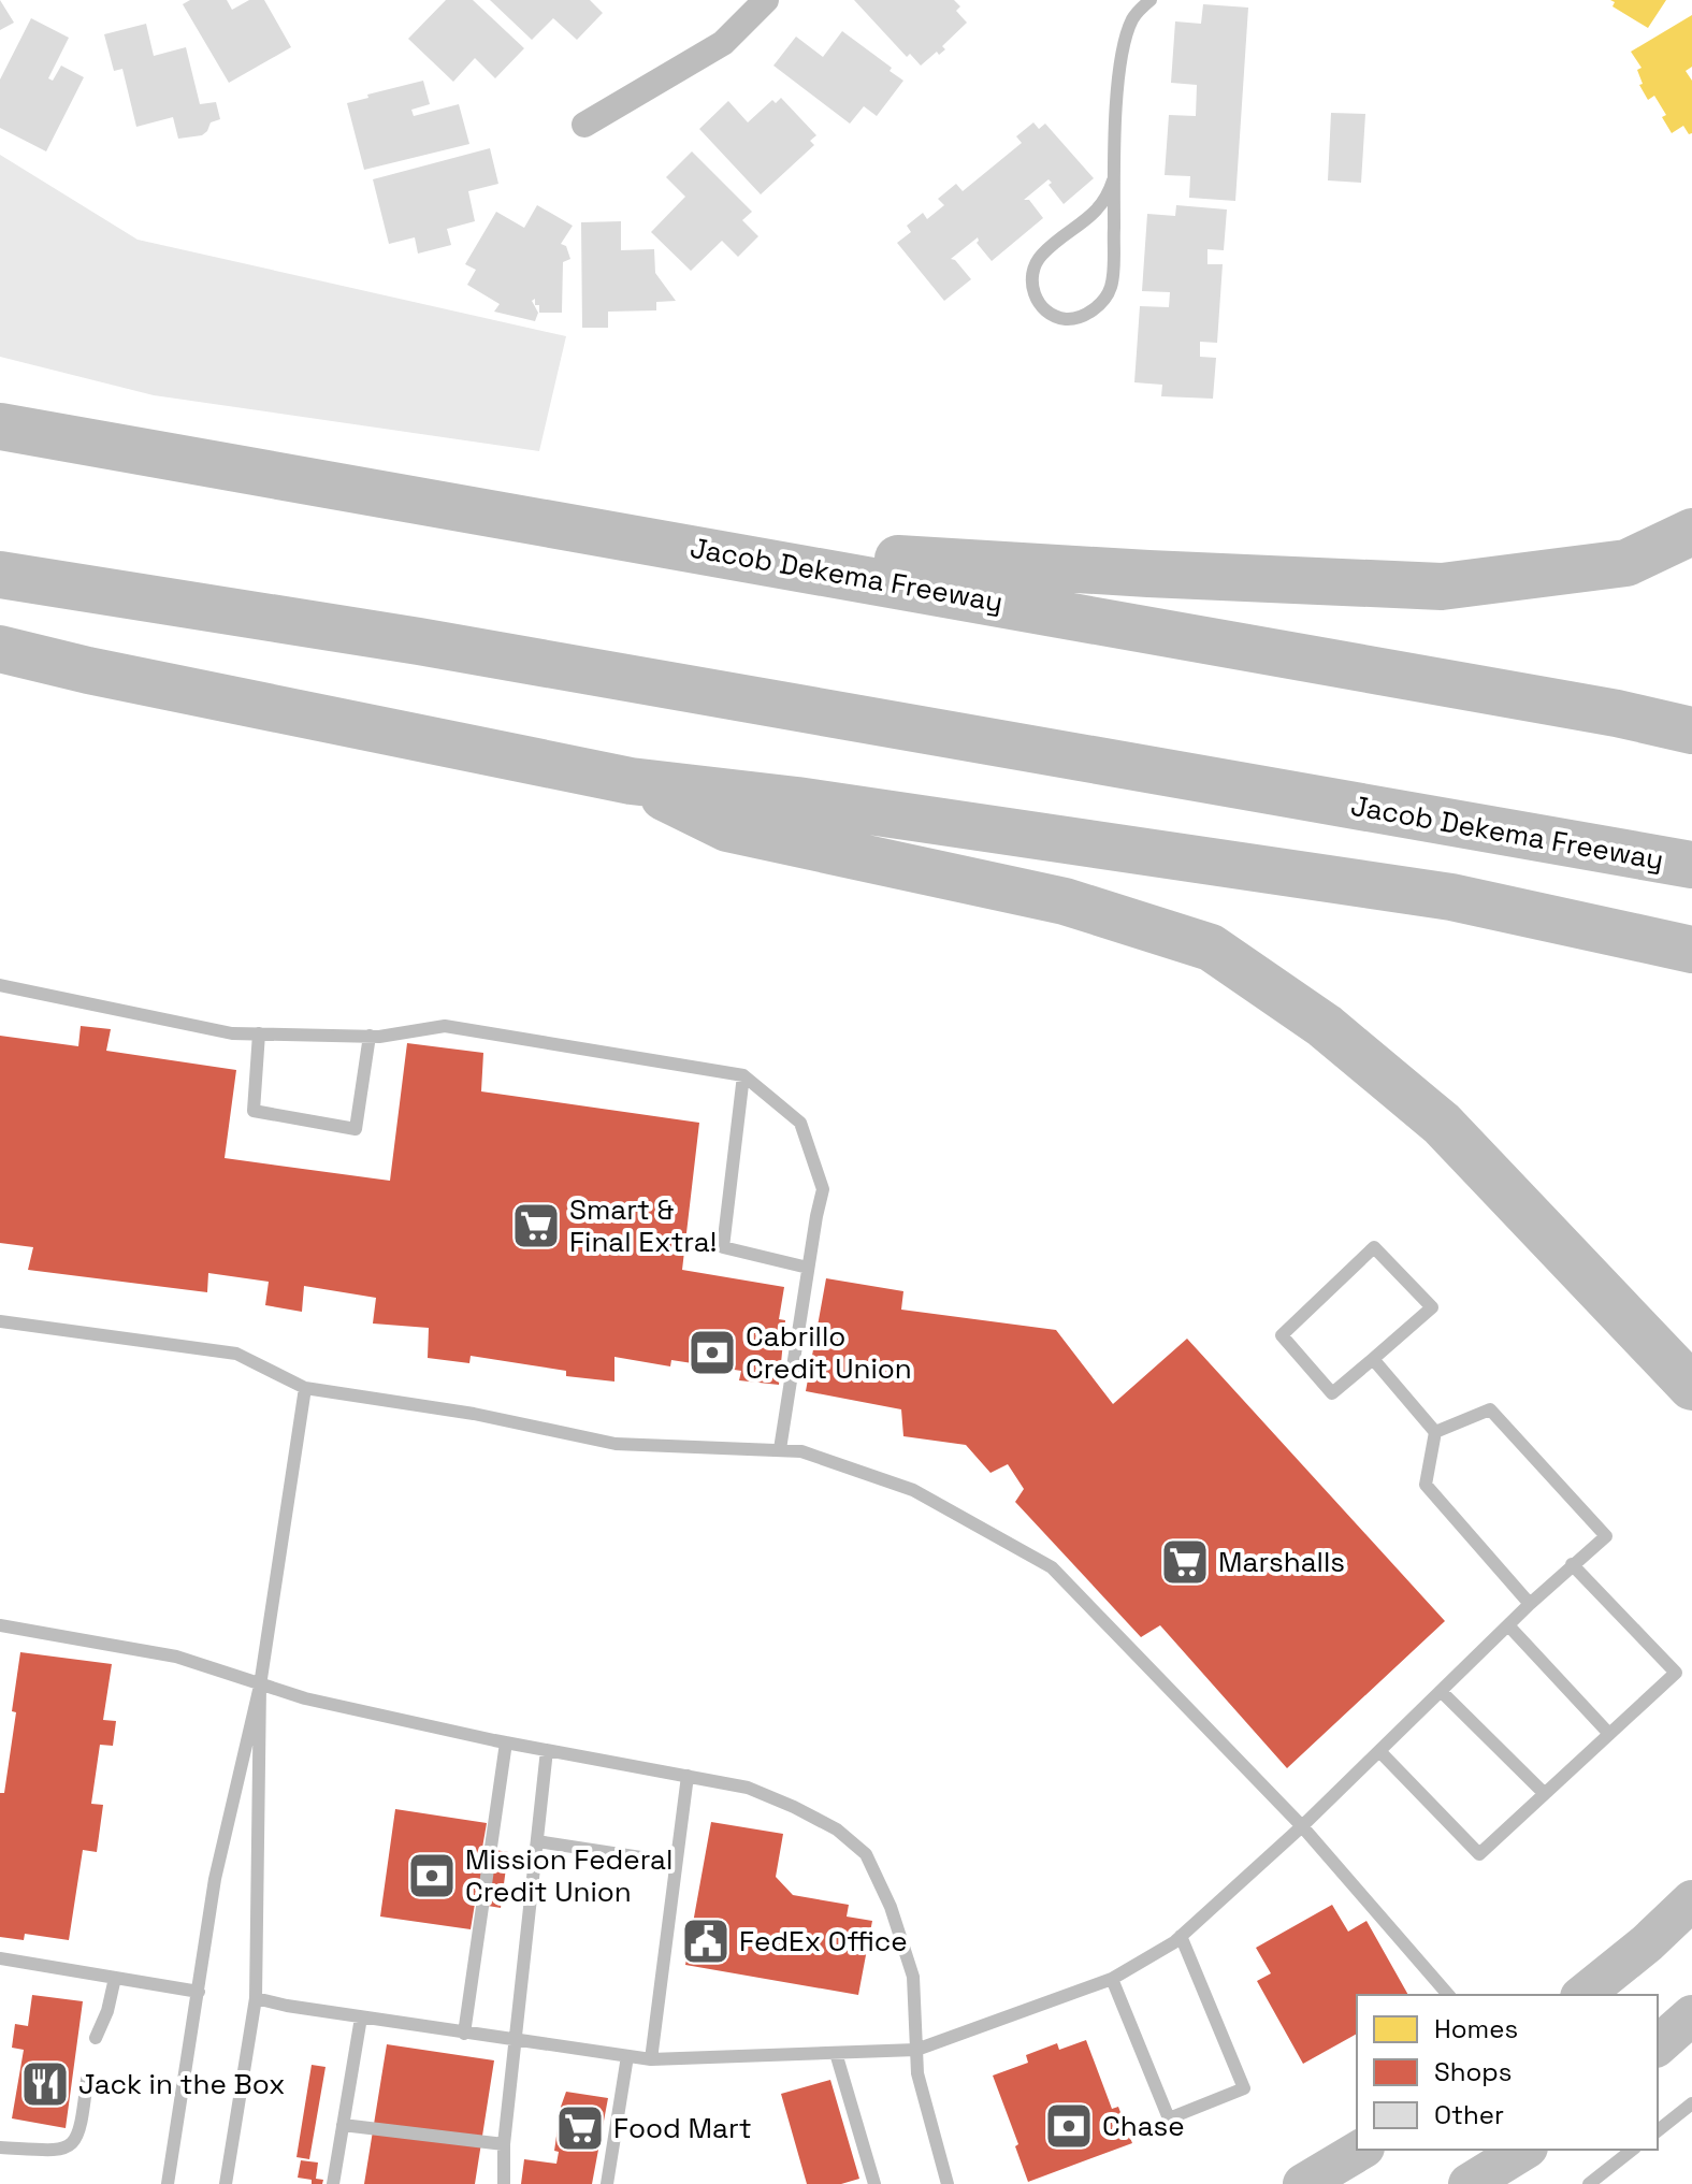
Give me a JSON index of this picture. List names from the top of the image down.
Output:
{
  "streets": {
    "highway": ["Jacob Dekema Freeway"]
  },
  "places": {
    "supermarket": ["Smart & Final Extra!", "Marshalls", "Food Mart"],
    "bank": ["Cabrillo Credit Union", "Mission Federal Credit Union", "Chase"],
    "public building": ["FedEx Office"],
    "restaurant": ["Jack in the Box"]
  },
  "legend": ["Homes", "Shops", "Other"]
}
